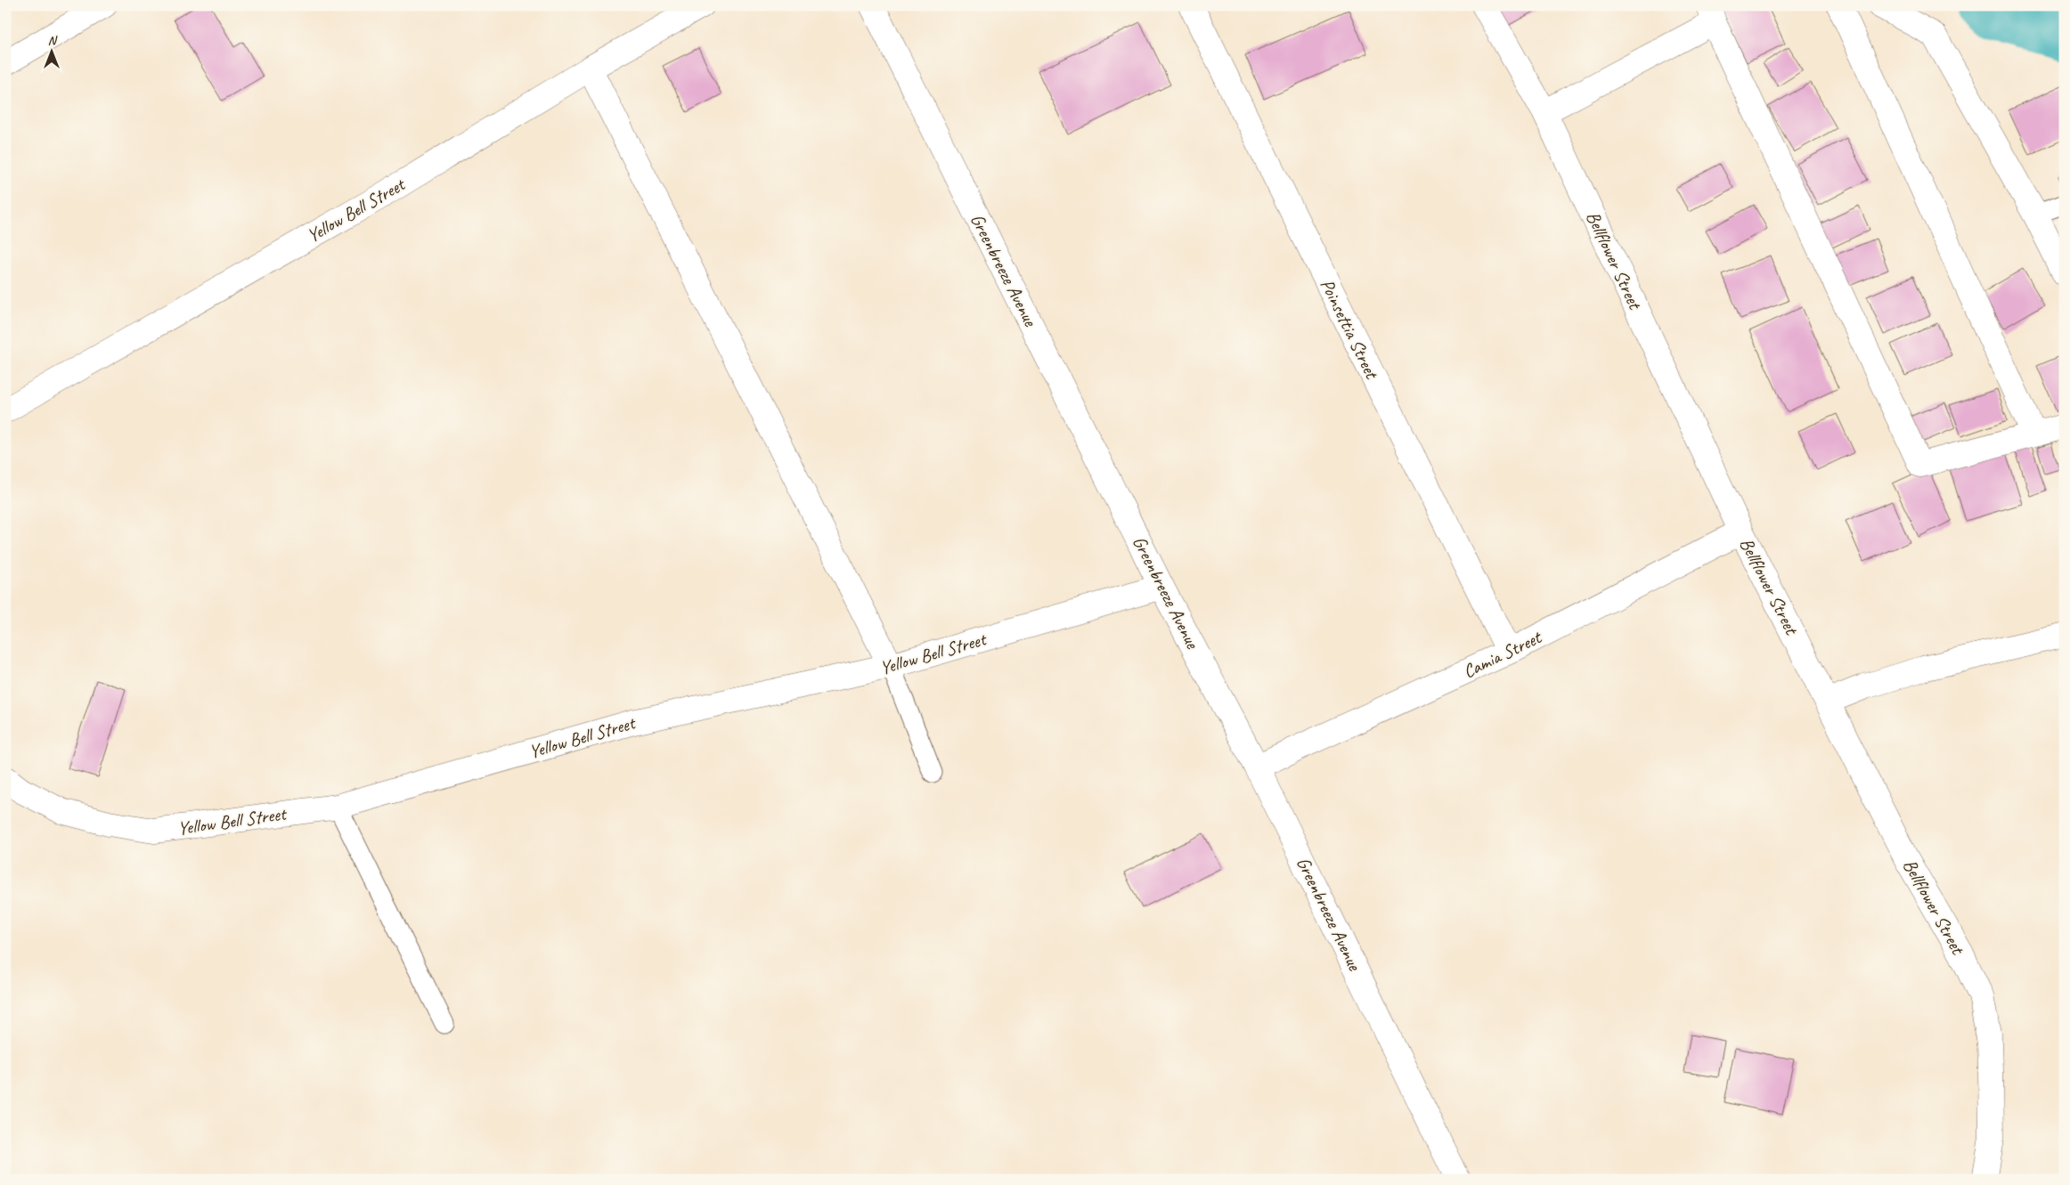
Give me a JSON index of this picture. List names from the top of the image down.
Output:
{
  "streets": {
    "street": [
      "Yellow Bell Street",
      "Bellflower Street",
      "Greenbreeze Avenue",
      "Poinsettia Street",
      "Camia Street"
    ]
  },
  "crossings": [
    ["Yellow Bell Street", "Greenbreeze Avenue"],
    ["Bellflower Street", "Camia Street"],
    ["Greenbreeze Avenue", "Camia Street"],
    ["Poinsettia Street", "Camia Street"]
  ],
  "north": "top"
}
